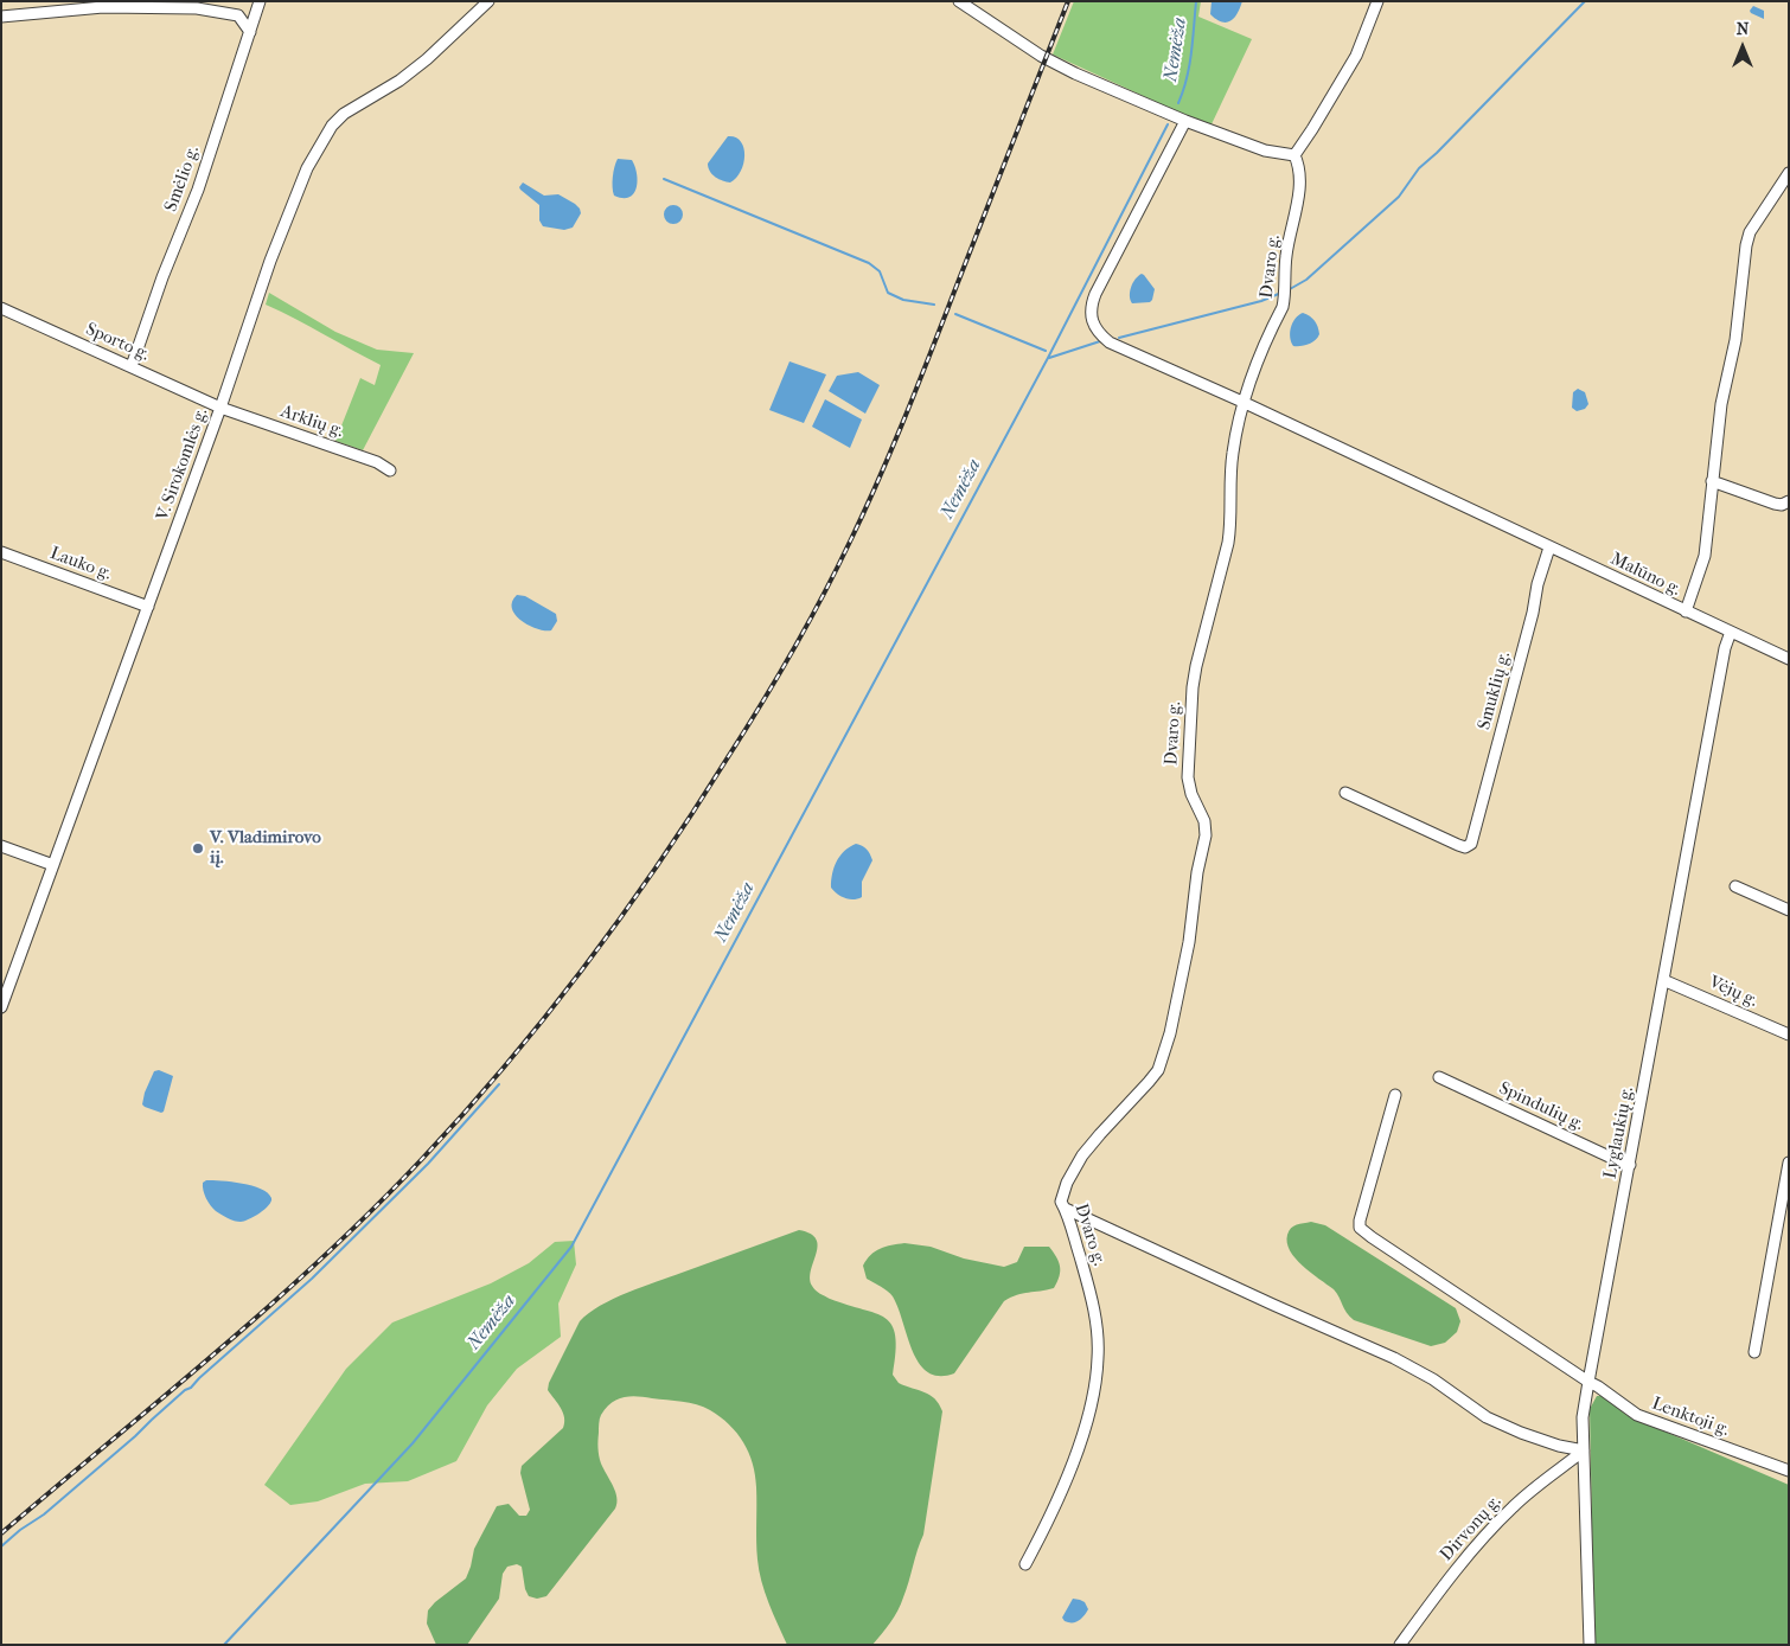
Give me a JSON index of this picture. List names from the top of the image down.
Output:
{
  "streets": {
    "street": [
      "Smėlio g.",
      "Dvaro g.",
      "Sporto g.",
      "Arklių g.",
      "V. Sirokomlės g.",
      "Lauko g.",
      "Malūno g.",
      "Smuklių g.",
      "Vėjų g.",
      "Spindulių g.",
      "Lyglaukių g.",
      "Lenktoji g.",
      "Dirvonų g."
    ]
  },
  "crossings": [
    ["Smėlio g.", "Sporto g."],
    ["Dvaro g.", "Malūno g."],
    ["Sporto g.", "Arklių g."],
    ["Sporto g.", "V. Sirokomlės g."],
    ["Arklių g.", "V. Sirokomlės g."],
    ["V. Sirokomlės g.", "Lauko g."],
    ["Malūno g.", "Smuklių g."],
    ["Vėjų g.", "Lyglaukių g."],
    ["Spindulių g.", "Lyglaukių g."],
    ["Lyglaukių g.", "Lenktoji g."],
    ["Lyglaukių g.", "Dirvonų g."]
  ],
  "water": ["Nemėža"],
  "places": ["V. Vladimirovo iį."],
  "north": "top"
}
